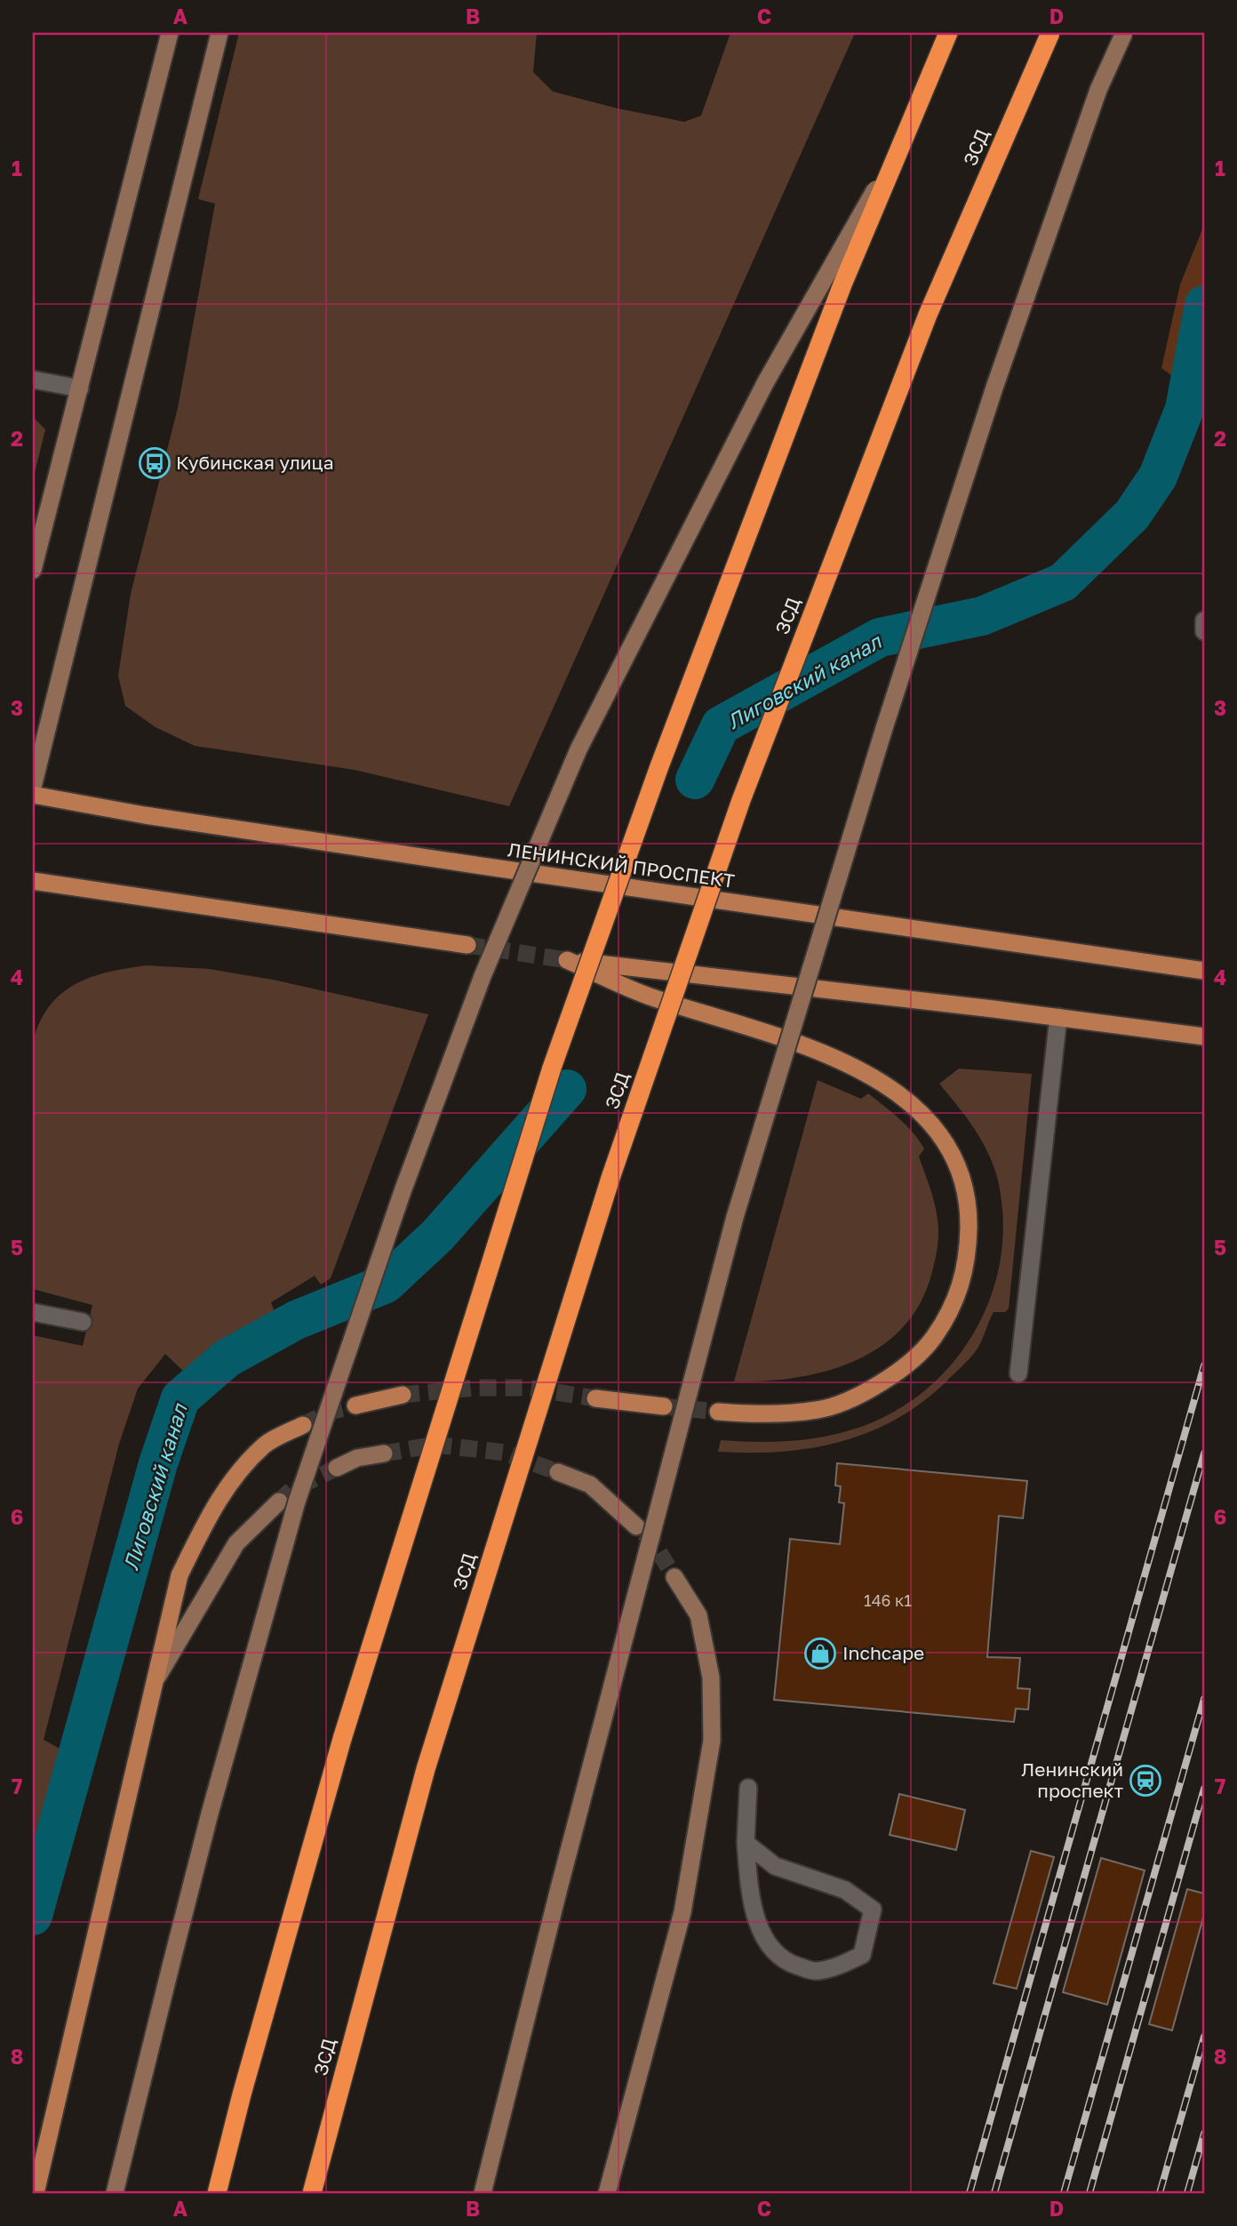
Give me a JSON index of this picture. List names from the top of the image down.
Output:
{
  "streets": {
    "highway": ["ЗСД"],
    "main road": ["ЛЕНИНСКИЙ ПРОСПЕКТ"]
  },
  "water": ["Лиговский канал"],
  "places": {
    "bus stop": ["Кубинская улица"],
    "shop": ["Inchcape"],
    "station": ["Ленинский проспект"]
  },
  "house_numbers": ["146 к1"],
  "grid": {
    "columns": [
      "A",
      "B",
      "C",
      "D"
    ],
    "rows": [
      "1",
      "2",
      "3",
      "4",
      "5",
      "6",
      "7",
      "8"
    ]
  }
}
